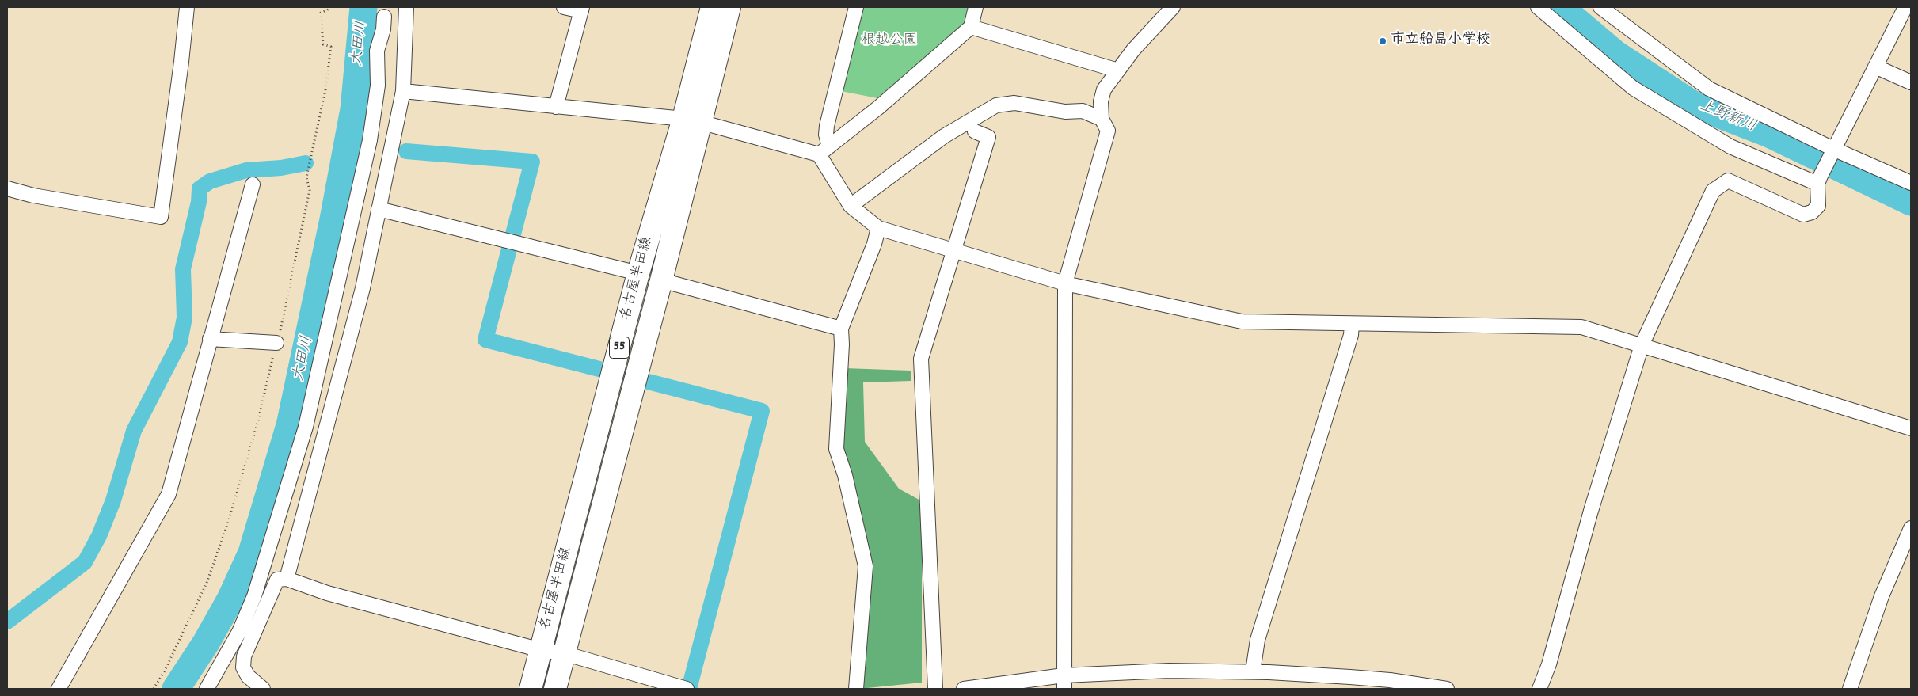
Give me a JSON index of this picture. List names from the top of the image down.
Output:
{
  "streets": {
    "main road": ["名古屋半田線", "55"]
  },
  "water": ["大田川", "上野新川"],
  "parks": ["根越公園"],
  "places": ["市立船島小学校"]
}
